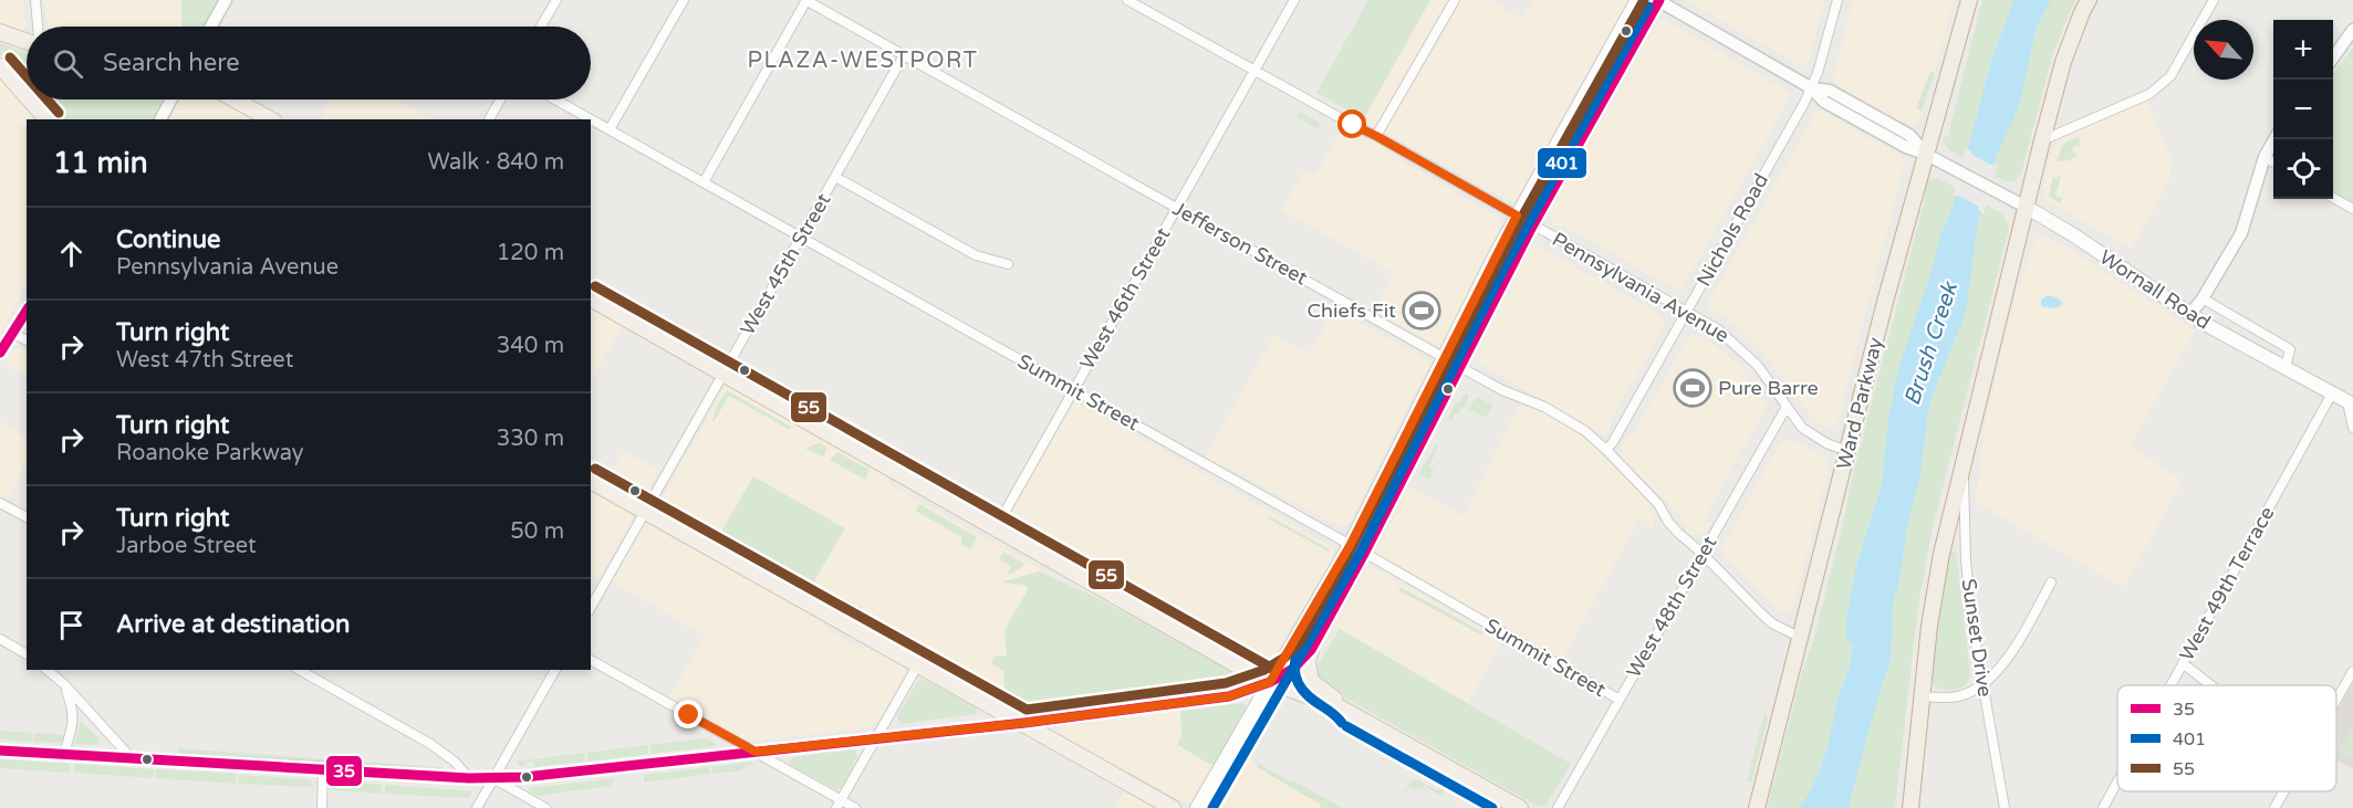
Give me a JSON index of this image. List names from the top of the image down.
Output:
{
  "streets": {
    "highway": ["Ward Parkway"],
    "main road": ["Wornall Road"],
    "street": [
      "Nichols Road",
      "Jefferson Street",
      "West 45th Street",
      "Pennsylvania Avenue",
      "West 46th Street",
      "Summit Street",
      "West 49th Terrace",
      "West 48th Street",
      "Sunset Drive"
    ]
  },
  "crossings": [
    ["Nichols Road", "Jefferson Street"],
    ["Nichols Road", "Pennsylvania Avenue"],
    ["Jefferson Street", "West 45th Street"],
    ["Jefferson Street", "West 46th Street"],
    ["Jefferson Street", "Ward Parkway"],
    ["Jefferson Street", "West 48th Street"],
    ["West 45th Street", "Summit Street"],
    ["Pennsylvania Avenue", "West 46th Street"],
    ["Pennsylvania Avenue", "Ward Parkway"],
    ["Pennsylvania Avenue", "West 48th Street"],
    ["Wornall Road", "West 49th Terrace"],
    ["West 46th Street", "Summit Street"],
    ["Summit Street", "West 48th Street"]
  ],
  "districts": ["PLAZA-WESTPORT"],
  "water": ["Brush Creek"],
  "places": {
    "sports": ["Chiefs Fit", "Pure Barre"]
  },
  "lines": ["transit line 35", "transit line 55", "transit line 401"],
  "legend": ["35", "401", "55"],
  "north": "top left",
  "page": {
    "map_buttons": ["+", "−"],
    "search": "Search here",
    "heading": ["11 min", "Walk · 840 m"],
    "list": [
      ["Continue", "Pennsylvania Avenue", "120 m"],
      ["Turn right", "West 47th Street", "340 m"],
      ["Turn right", "Roanoke Parkway", "330 m"],
      ["Turn right", "Jarboe Street", "50 m"],
      "Arrive at destination"
    ]
  }
}
